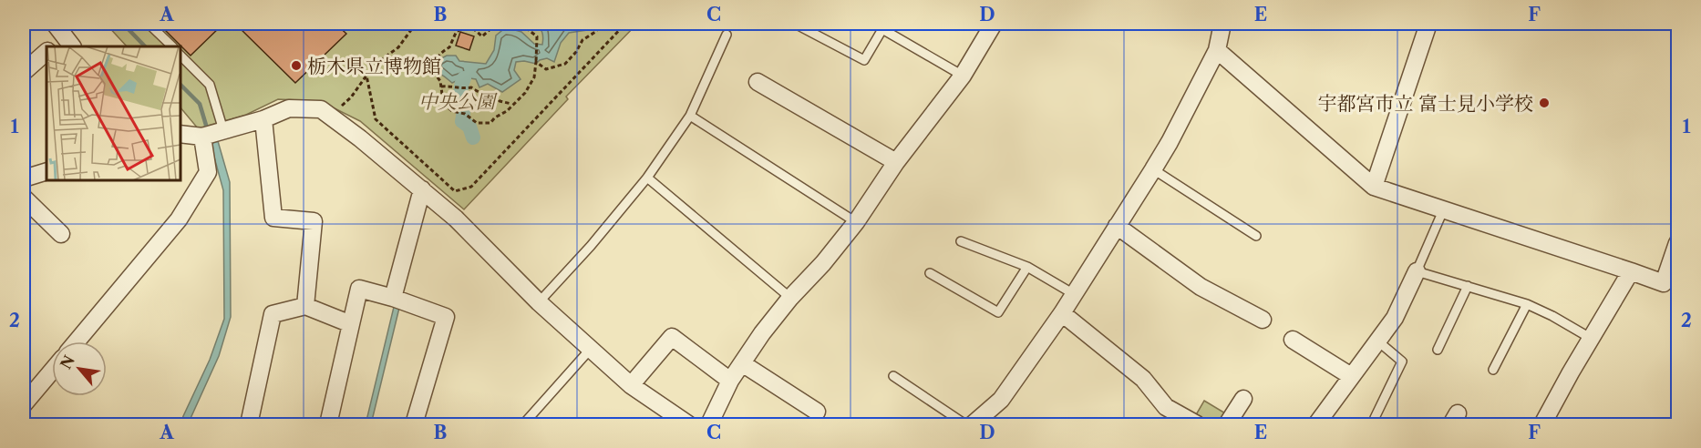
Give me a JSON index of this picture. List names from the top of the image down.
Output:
{
  "parks": ["中央公園"],
  "places": ["栃木県立博物館", "宇都宮市立 富士見小学校"],
  "north": "top left",
  "grid": {
    "columns": [
      "A",
      "B",
      "C",
      "D",
      "E",
      "F"
    ],
    "rows": ["1", "2"]
  }
}
